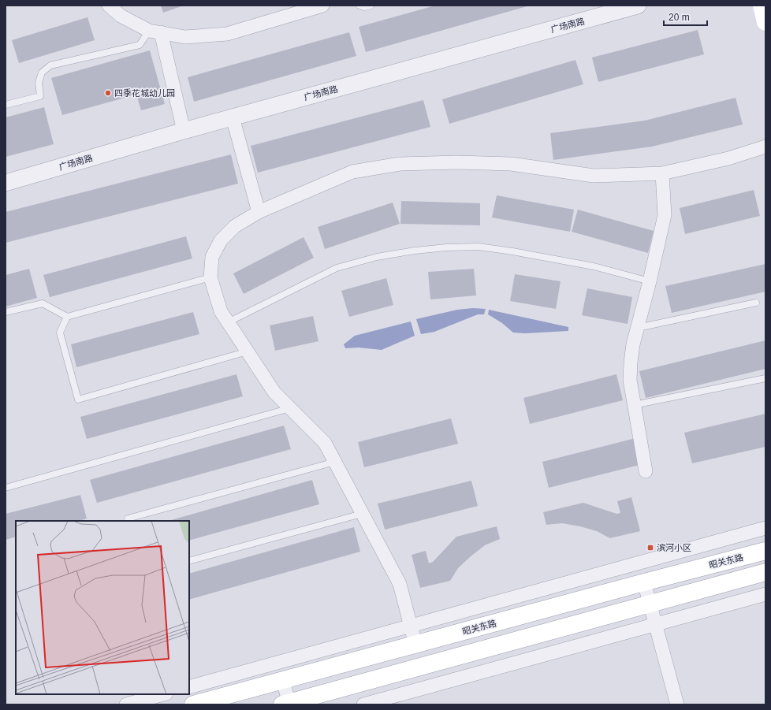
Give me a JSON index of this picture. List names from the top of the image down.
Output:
{
  "streets": {
    "main road": ["昭关东路"],
    "street": ["广场南路"]
  },
  "places": {
    "other": ["四季花城幼儿园"],
    "transit": ["滨河小区"]
  },
  "scale_bar": "20 m"
}
